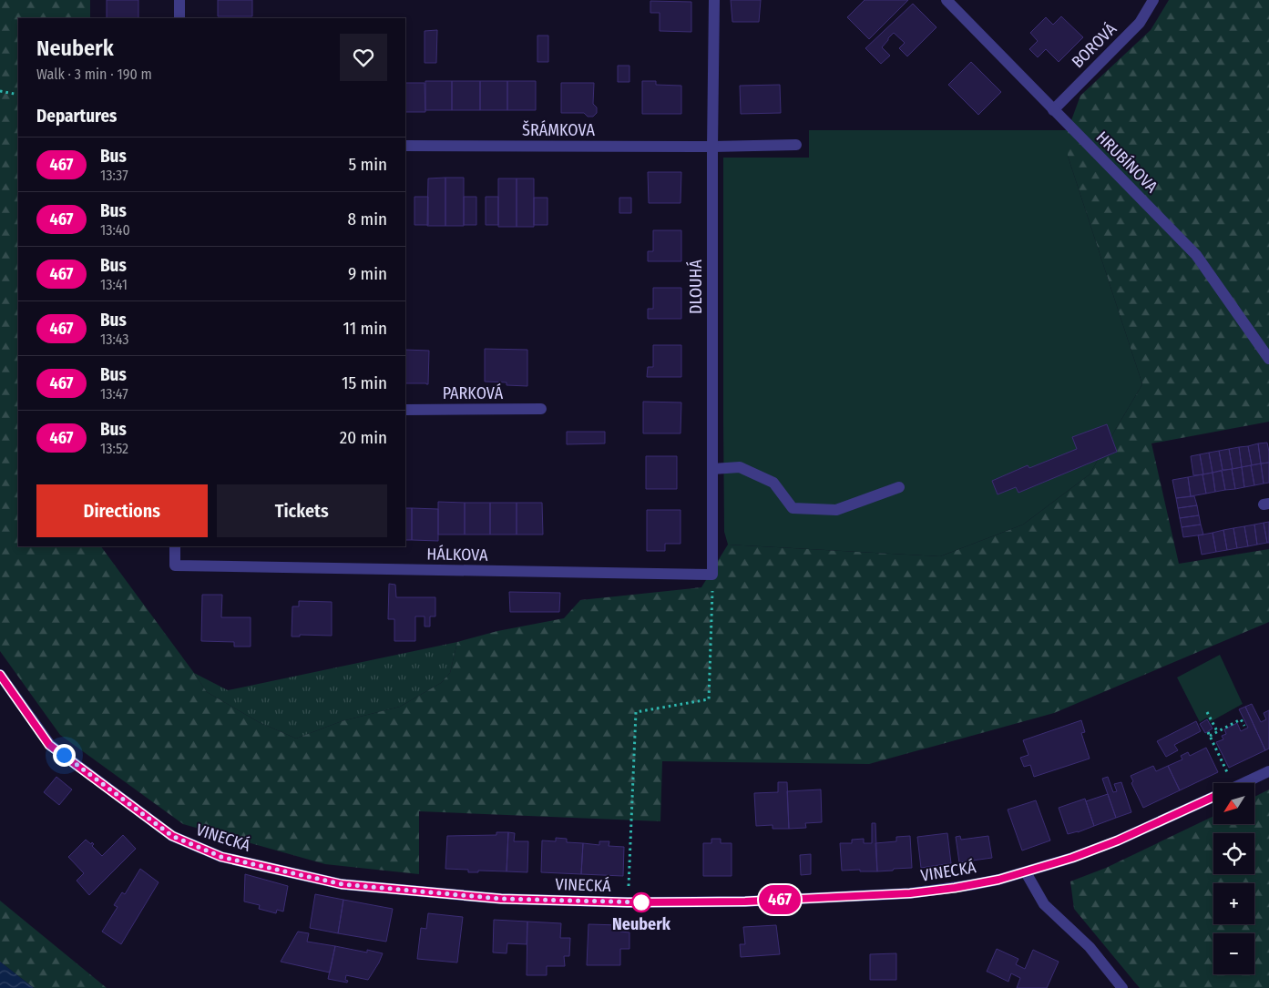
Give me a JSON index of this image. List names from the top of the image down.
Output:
{
  "streets": {
    "street": [
      "BOROVÁ",
      "ŠRÁMKOVA",
      "HRUBÍNOVA",
      "DLOUHÁ",
      "PARKOVÁ",
      "HÁLKOVA",
      "VINECKÁ"
    ]
  },
  "crossings": [
    ["BOROVÁ", "HRUBÍNOVA"],
    ["ŠRÁMKOVA", "DLOUHÁ"],
    ["DLOUHÁ", "HÁLKOVA"]
  ],
  "places": ["Neuberk"],
  "lines": ["bus line 467"],
  "north": "bottom left",
  "page": {
    "on_map": "467",
    "heading": [
      ["Neuberk", "Walk · 3 min · 190 m"],
      "Departures"
    ],
    "list": [
      {
        "mark": "467",
        "name": "Bus",
        "note": "13:37",
        "value": "5 min"
      },
      {
        "mark": "467",
        "name": "Bus",
        "note": "13:40",
        "value": "8 min"
      },
      {
        "mark": "467",
        "name": "Bus",
        "note": "13:41",
        "value": "9 min"
      },
      {
        "mark": "467",
        "name": "Bus",
        "note": "13:43",
        "value": "11 min"
      },
      {
        "mark": "467",
        "name": "Bus",
        "note": "13:47",
        "value": "15 min"
      },
      {
        "mark": "467",
        "name": "Bus",
        "note": "13:52",
        "value": "20 min"
      }
    ],
    "buttons": ["Directions", "Tickets"],
    "map_buttons": ["+", "−"]
  }
}
